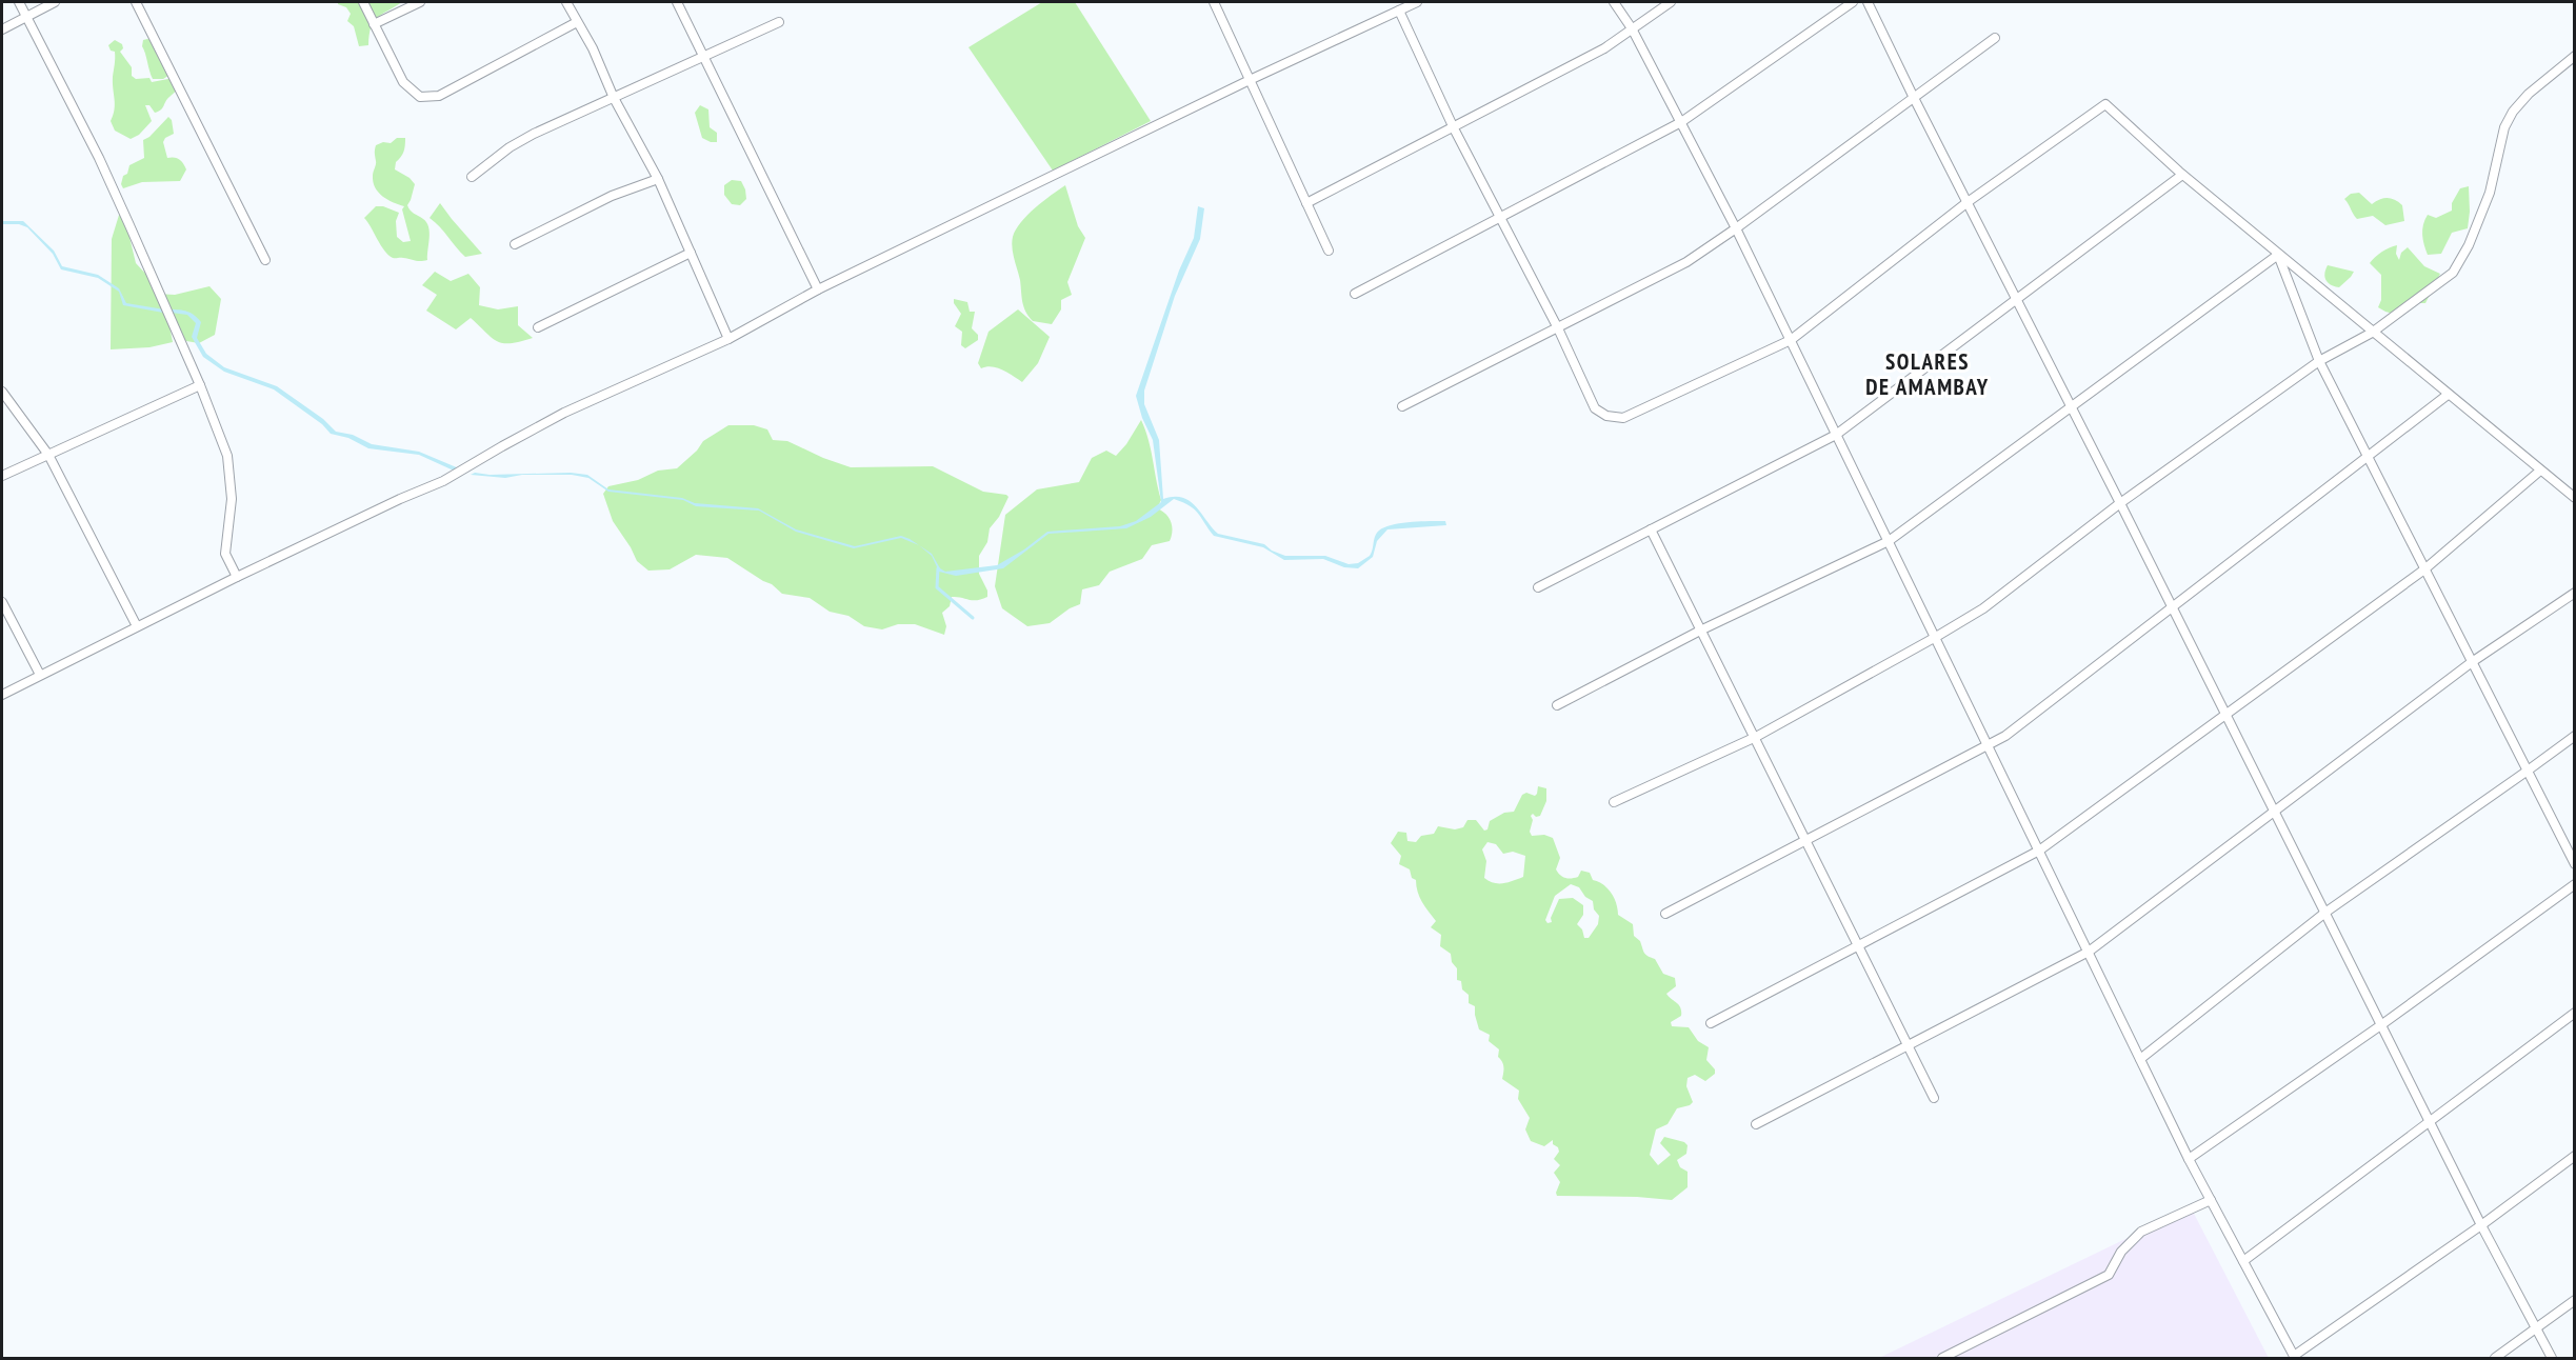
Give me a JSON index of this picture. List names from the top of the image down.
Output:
{
  "districts": ["SOLARES DE AMAMBAY"]
}
